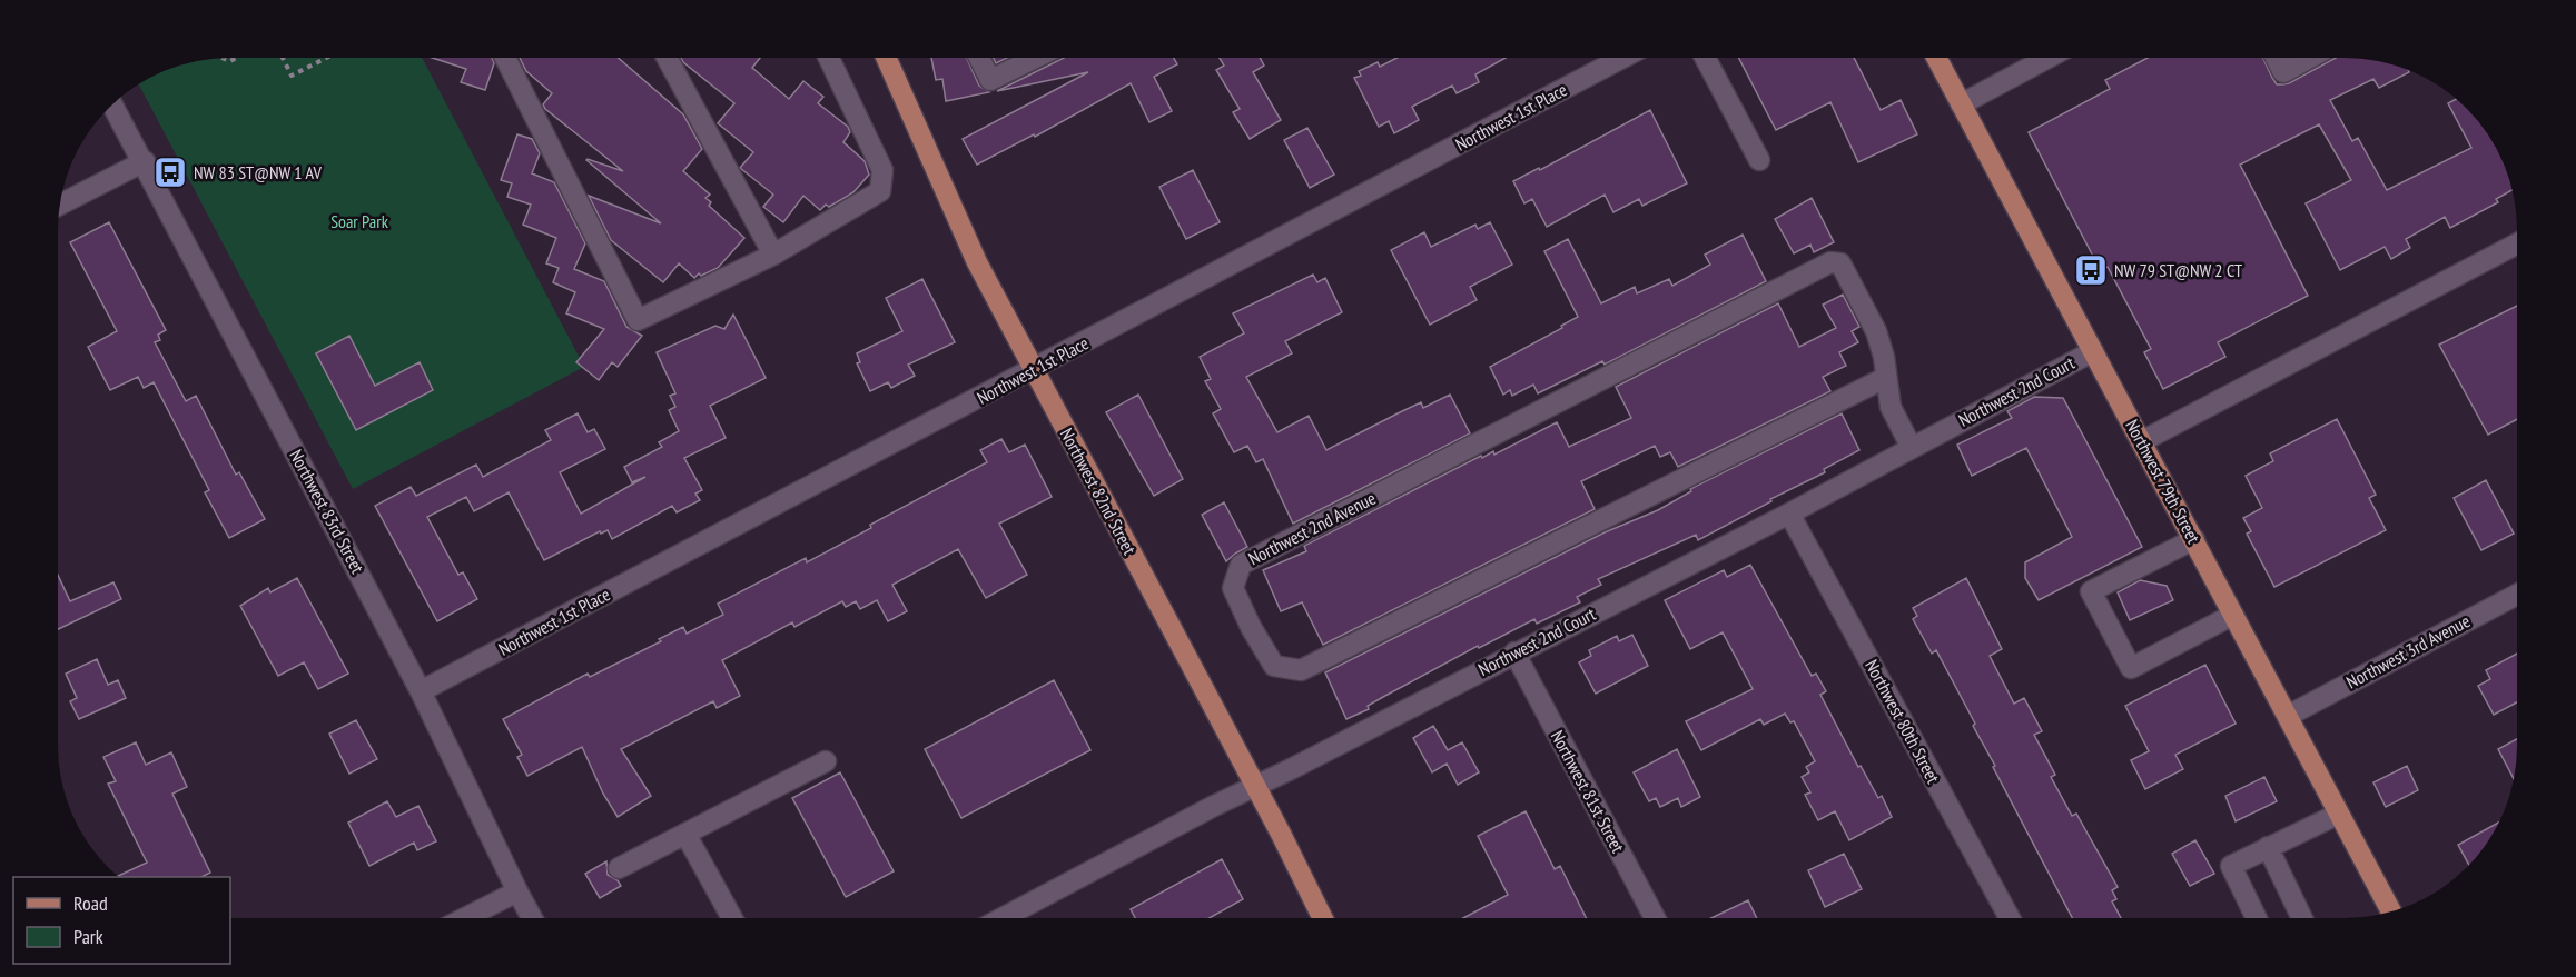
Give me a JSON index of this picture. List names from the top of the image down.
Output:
{
  "streets": {
    "main road": ["Northwest 79th Street", "Northwest 82nd Street"],
    "street": [
      "Northwest 1st Place",
      "Northwest 2nd Court",
      "Northwest 83rd Street",
      "Northwest 2nd Avenue",
      "Northwest 3rd Avenue",
      "Northwest 80th Street",
      "Northwest 81st Street"
    ]
  },
  "crossings": [
    ["Northwest 1st Place", "Northwest 82nd Street"],
    ["Northwest 1st Place", "Northwest 83rd Street"],
    ["Northwest 2nd Court", "Northwest 79th Street"],
    ["Northwest 2nd Court", "Northwest 82nd Street"],
    ["Northwest 2nd Court", "Northwest 80th Street"],
    ["Northwest 2nd Court", "Northwest 81st Street"],
    ["Northwest 79th Street", "Northwest 3rd Avenue"]
  ],
  "parks": ["Soar Park"],
  "places": {
    "bus stop": ["NW 83 ST@NW 1 AV", "NW 79 ST@NW 2 CT"]
  },
  "legend": ["Road", "Park"]
}
